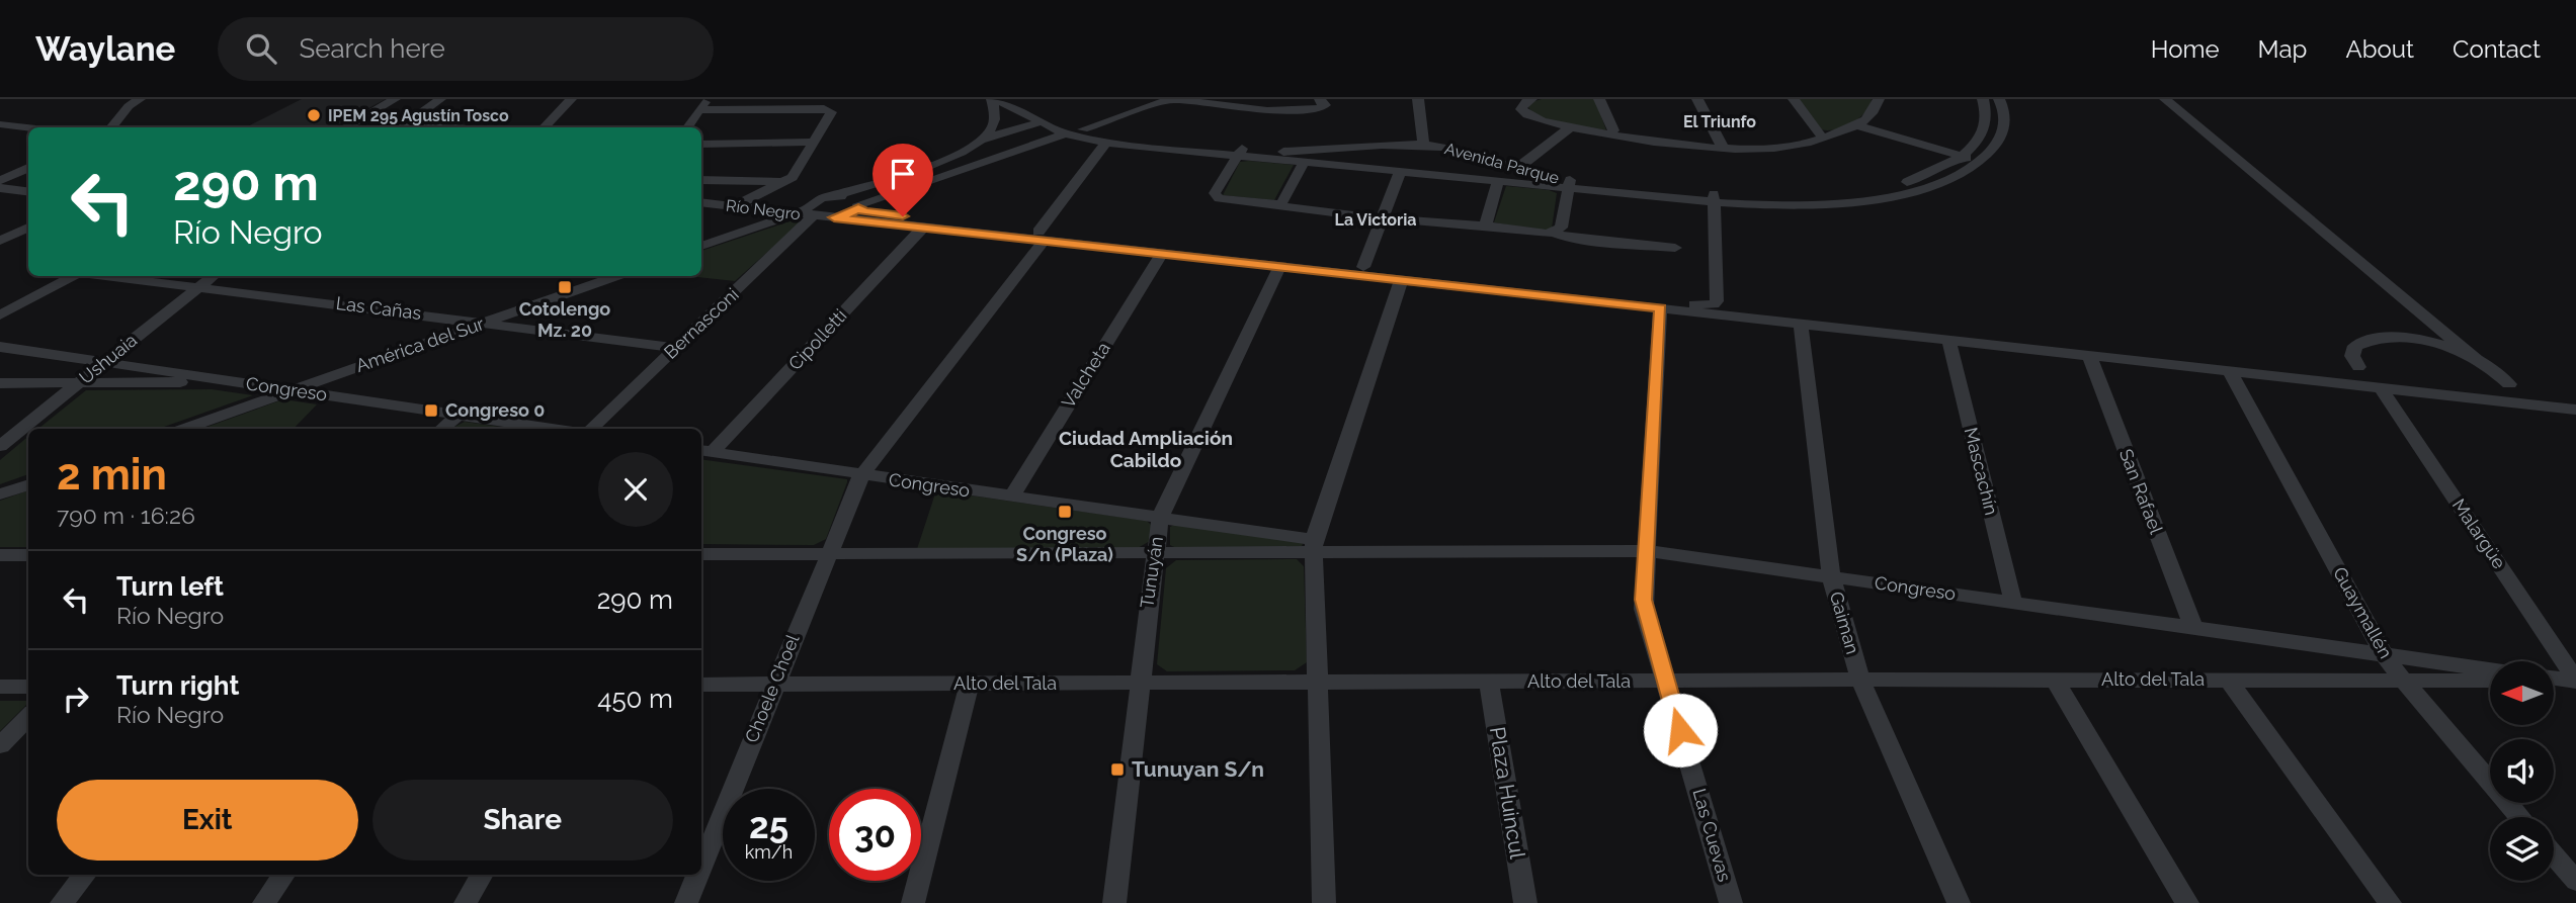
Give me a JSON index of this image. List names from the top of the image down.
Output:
{
  "streets": {
    "street": [
      "Avenida Parque",
      "Río Negro",
      "Las Cañas",
      "Bernasconi",
      "Cipolletti",
      "América del Sur",
      "Ushuaia",
      "Valcheta",
      "Congreso",
      "Mascachín",
      "San Rafael",
      "Malargüe",
      "Tunuyán",
      "Guaymallén",
      "Gaiman",
      "Alto del Tala",
      "Choele Choel",
      "Plaza Huincul",
      "Las Cuevas"
    ]
  },
  "crossings": [
    ["Avenida Parque", "Bernasconi"],
    ["Avenida Parque", "Choele Choel"],
    ["Río Negro", "Bernasconi"],
    ["Río Negro", "Cipolletti"],
    ["Río Negro", "Valcheta"],
    ["Río Negro", "Tunuyán"],
    ["Río Negro", "Choele Choel"],
    ["Río Negro", "Las Cuevas"],
    ["Las Cañas", "Bernasconi"],
    ["Las Cañas", "América del Sur"],
    ["Las Cañas", "Ushuaia"],
    ["Cipolletti", "Congreso"],
    ["América del Sur", "Congreso"],
    ["Ushuaia", "Congreso"],
    ["Valcheta", "Congreso"],
    ["Congreso", "Mascachín"],
    ["Congreso", "San Rafael"],
    ["Congreso", "Tunuyán"],
    ["Congreso", "Guaymallén"],
    ["Congreso", "Gaiman"],
    ["Congreso", "Choele Choel"],
    ["Congreso", "Las Cuevas"],
    ["Tunuyán", "Alto del Tala"],
    ["Guaymallén", "Alto del Tala"],
    ["Gaiman", "Alto del Tala"],
    ["Alto del Tala", "Choele Choel"],
    ["Alto del Tala", "Plaza Huincul"],
    ["Alto del Tala", "Las Cuevas"]
  ],
  "districts": ["El Triunfo", "La Victoria", "Ciudad Ampliación Cabildo"],
  "places": {
    "other": ["IPEM 295 Agustín Tosco"],
    "transit": [
      "Cotolengo Mz. 20",
      "Congreso 0",
      "Congreso S/n (Plaza)",
      "Tunuyan S/n"
    ]
  },
  "north": "left",
  "page": {
    "header": "Waylane",
    "search": "Search here",
    "nav": [
      "Home",
      "Map",
      "About",
      "Contact"
    ],
    "turn": ["290 m", "Río Negro"],
    "heading": ["2 min", "790 m · 16:26"],
    "list": [
      {
        "name": "Turn left",
        "note": "Río Negro",
        "value": "290 m"
      },
      {
        "name": "Turn right",
        "note": "Río Negro",
        "value": "450 m"
      }
    ],
    "buttons": ["Exit", "Share"],
    "speed": "25 km/h",
    "limit": "30"
  }
}
